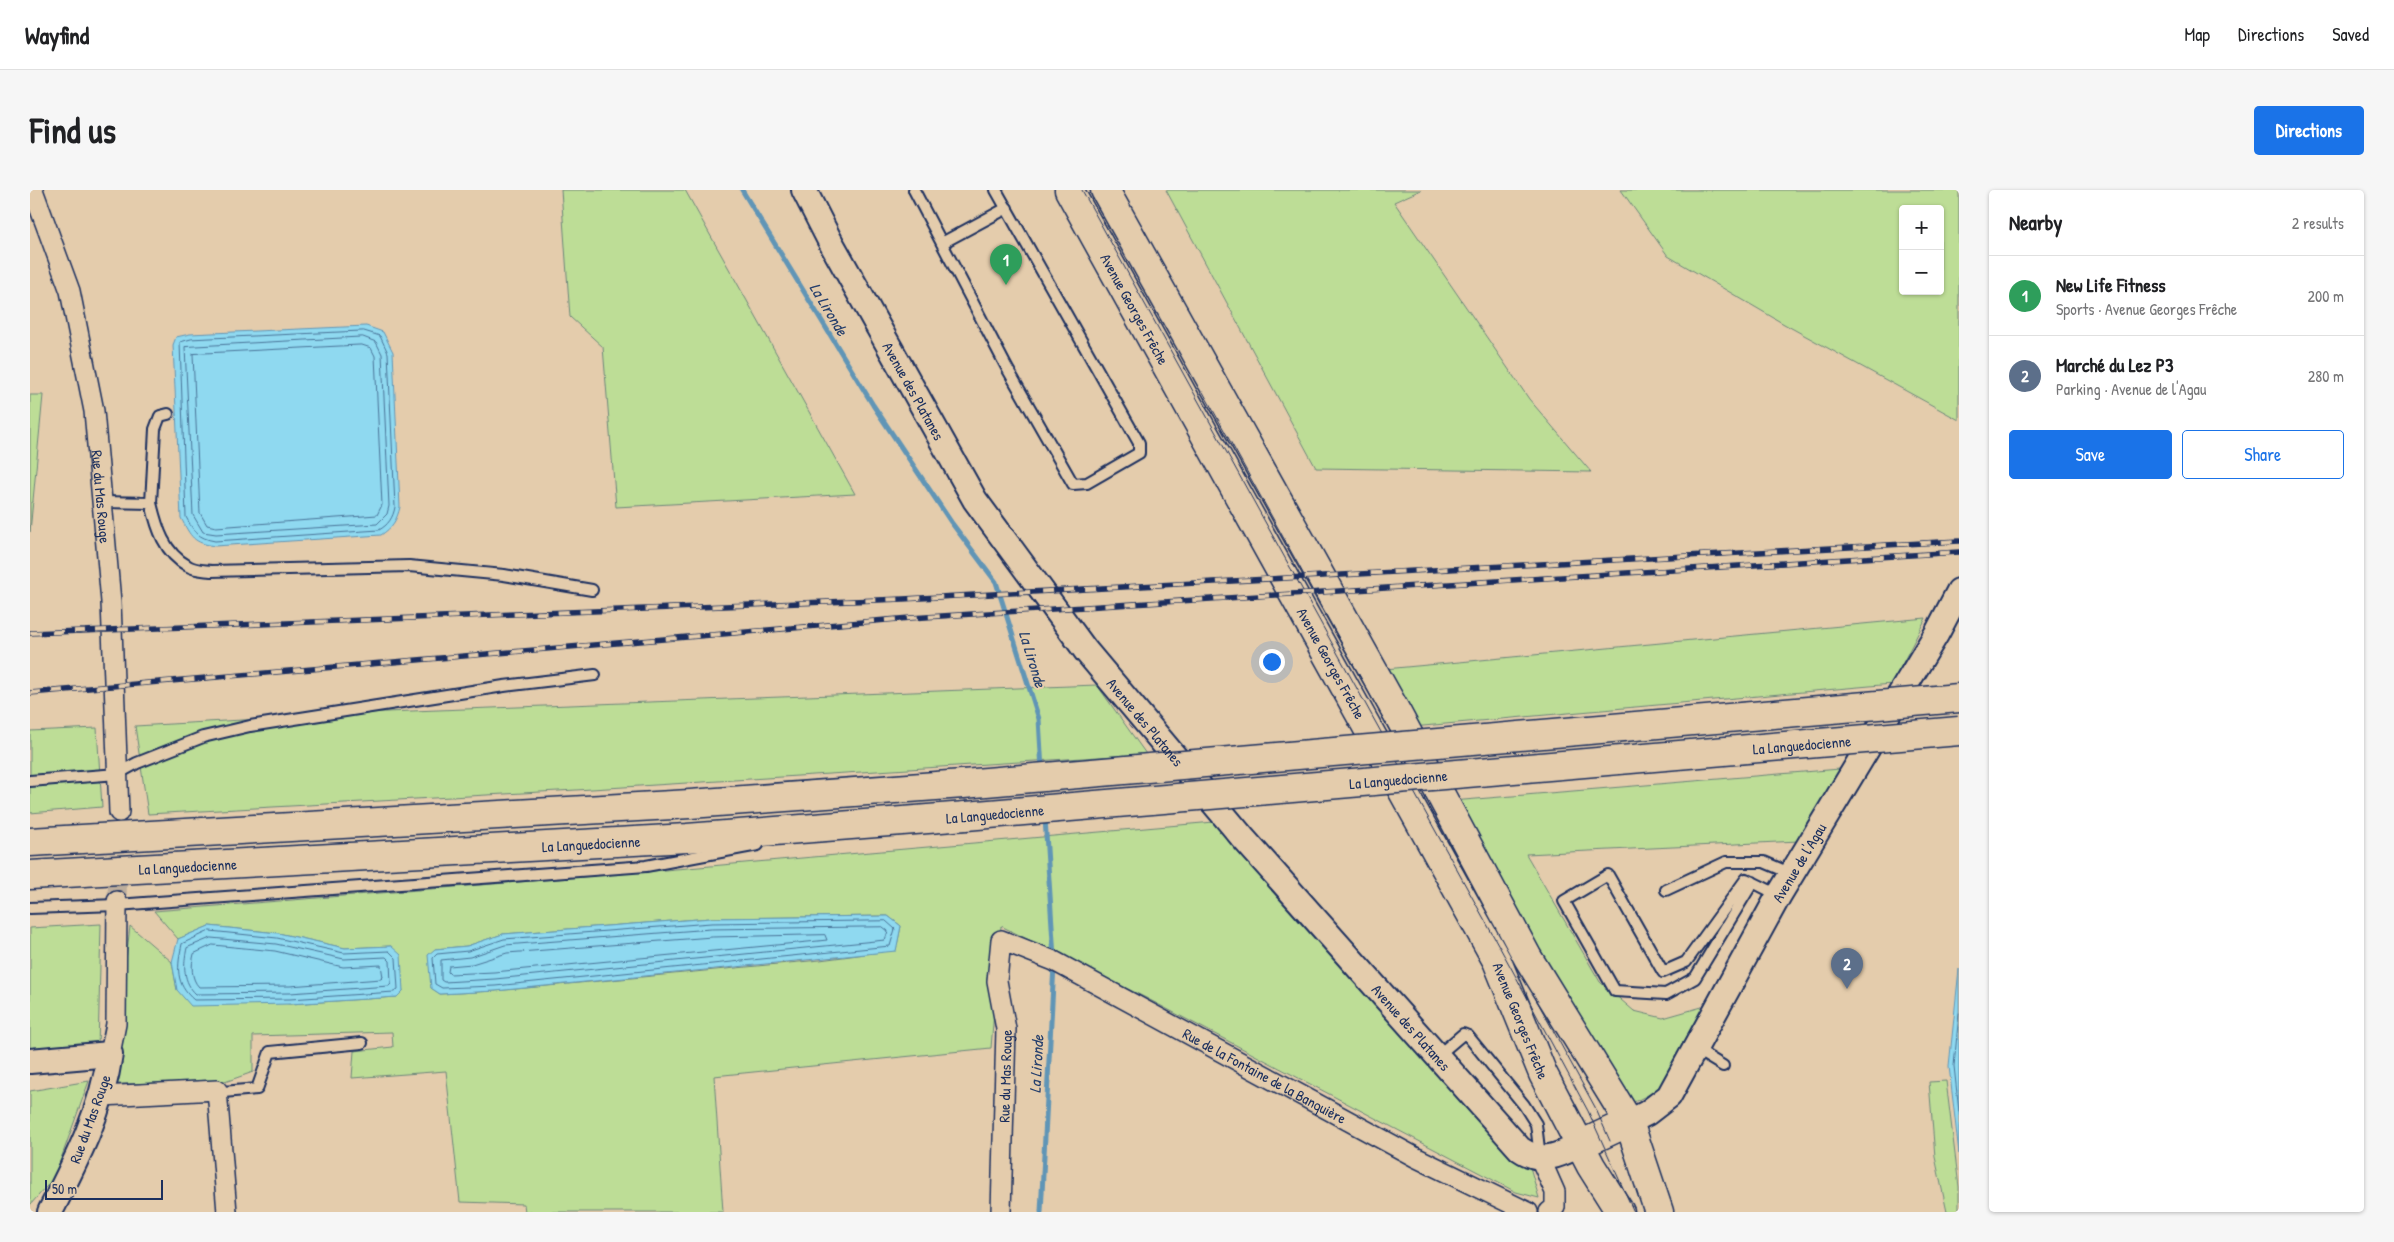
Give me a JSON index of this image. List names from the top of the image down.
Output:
{
  "streets": {
    "main road": ["Avenue Georges Frêche", "La Languedocienne"],
    "street": [
      "Avenue des Platanes",
      "Rue du Mas Rouge",
      "Avenue de l'Agau",
      "Rue de la Fontaine de la Banquière"
    ]
  },
  "crossings": [
    ["Avenue Georges Frêche", "Avenue de l'Agau"],
    ["Rue du Mas Rouge", "Rue de la Fontaine de la Banquière"]
  ],
  "water": ["La Lironde"],
  "scale_bar": "50 m",
  "page": {
    "header": "Wayfind",
    "nav": ["Map", "Directions", "Saved"],
    "buttons": [
      "Directions",
      ["Save", "Share"]
    ],
    "title": "Find us",
    "heading": ["Nearby", "2 results"],
    "map_buttons": ["+", "−"],
    "pins": ["1", "2"],
    "list": [
      {
        "mark": "1",
        "name": "New Life Fitness",
        "note": "Sports · Avenue Georges Frêche",
        "value": "200 m"
      },
      {
        "mark": "2",
        "name": "Marché du Lez P3",
        "note": "Parking · Avenue de l'Agau",
        "value": "280 m"
      }
    ],
    "scale": "50 m"
  }
}
